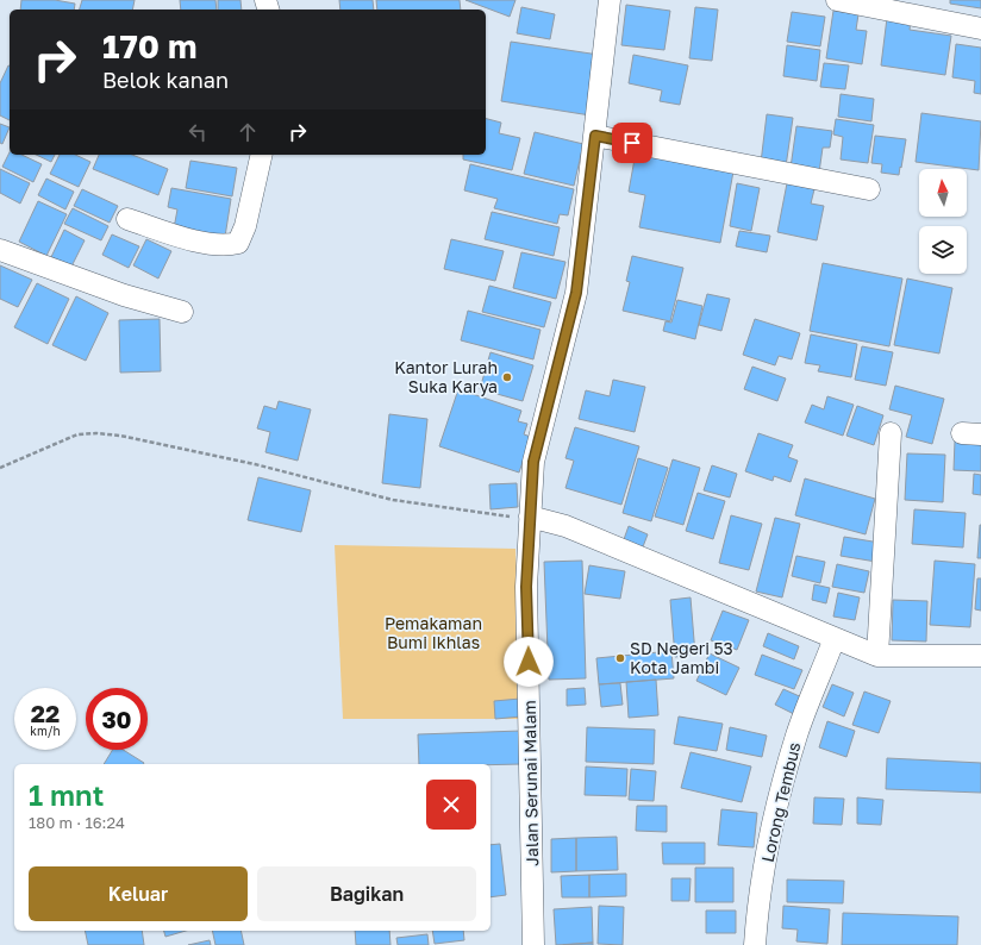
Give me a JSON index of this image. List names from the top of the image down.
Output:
{
  "streets": {
    "street": ["Jalan Serunai Malam", "Lorong Tembus"]
  },
  "parks": ["Pemakaman Bumi Ikhlas"],
  "places": ["Kantor Lurah Suka Karya", "SD Negeri 53 Kota Jambi"],
  "north": "top",
  "page": {
    "turn": ["170 m", "Belok kanan"],
    "speed": "22 km/h",
    "limit": "30",
    "heading": ["1 mnt", "180 m · 16:24"],
    "buttons": ["Keluar", "Bagikan"]
  }
}
